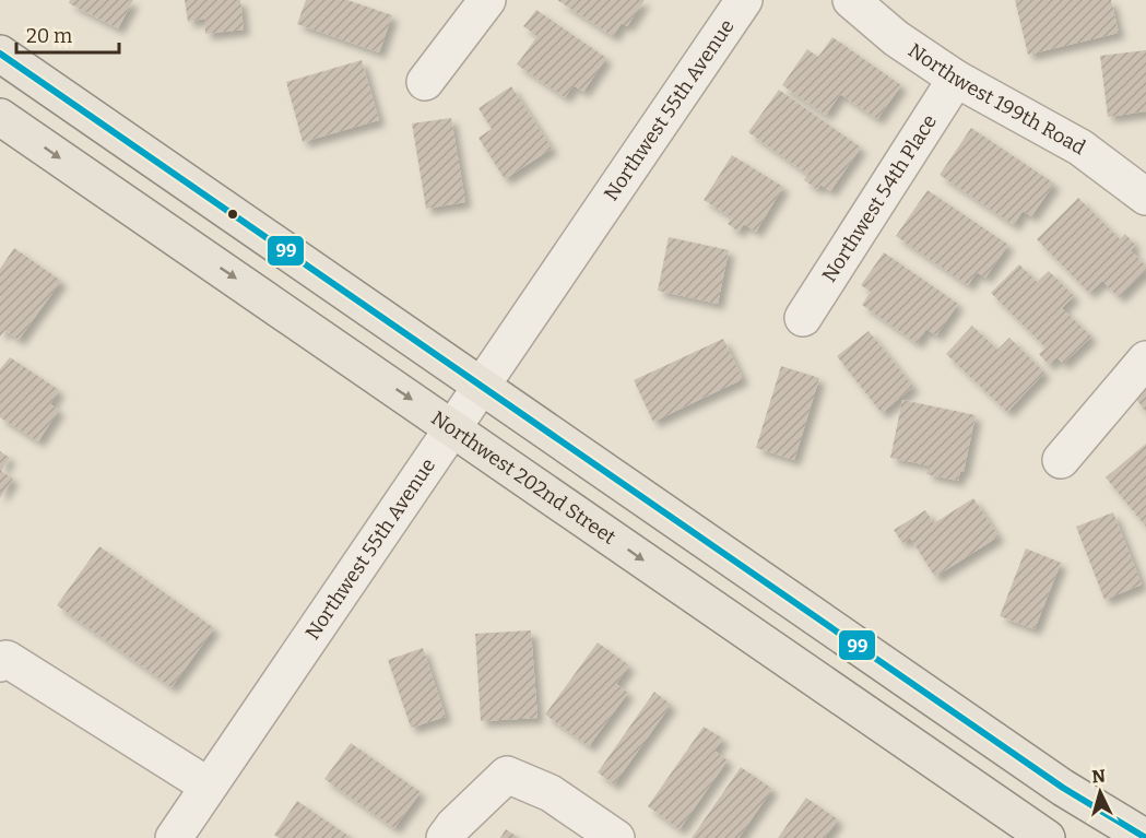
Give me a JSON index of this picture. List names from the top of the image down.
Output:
{
  "streets": {
    "main road": ["Northwest 202nd Street"],
    "street": ["Northwest 199th Road", "Northwest 55th Avenue", "Northwest 54th Place"]
  },
  "crossings": [
    ["Northwest 199th Road", "Northwest 54th Place"],
    ["Northwest 55th Avenue", "Northwest 202nd Street"]
  ],
  "lines": ["transit line 99"],
  "scale_bar": "20 m",
  "north": "top"
}
